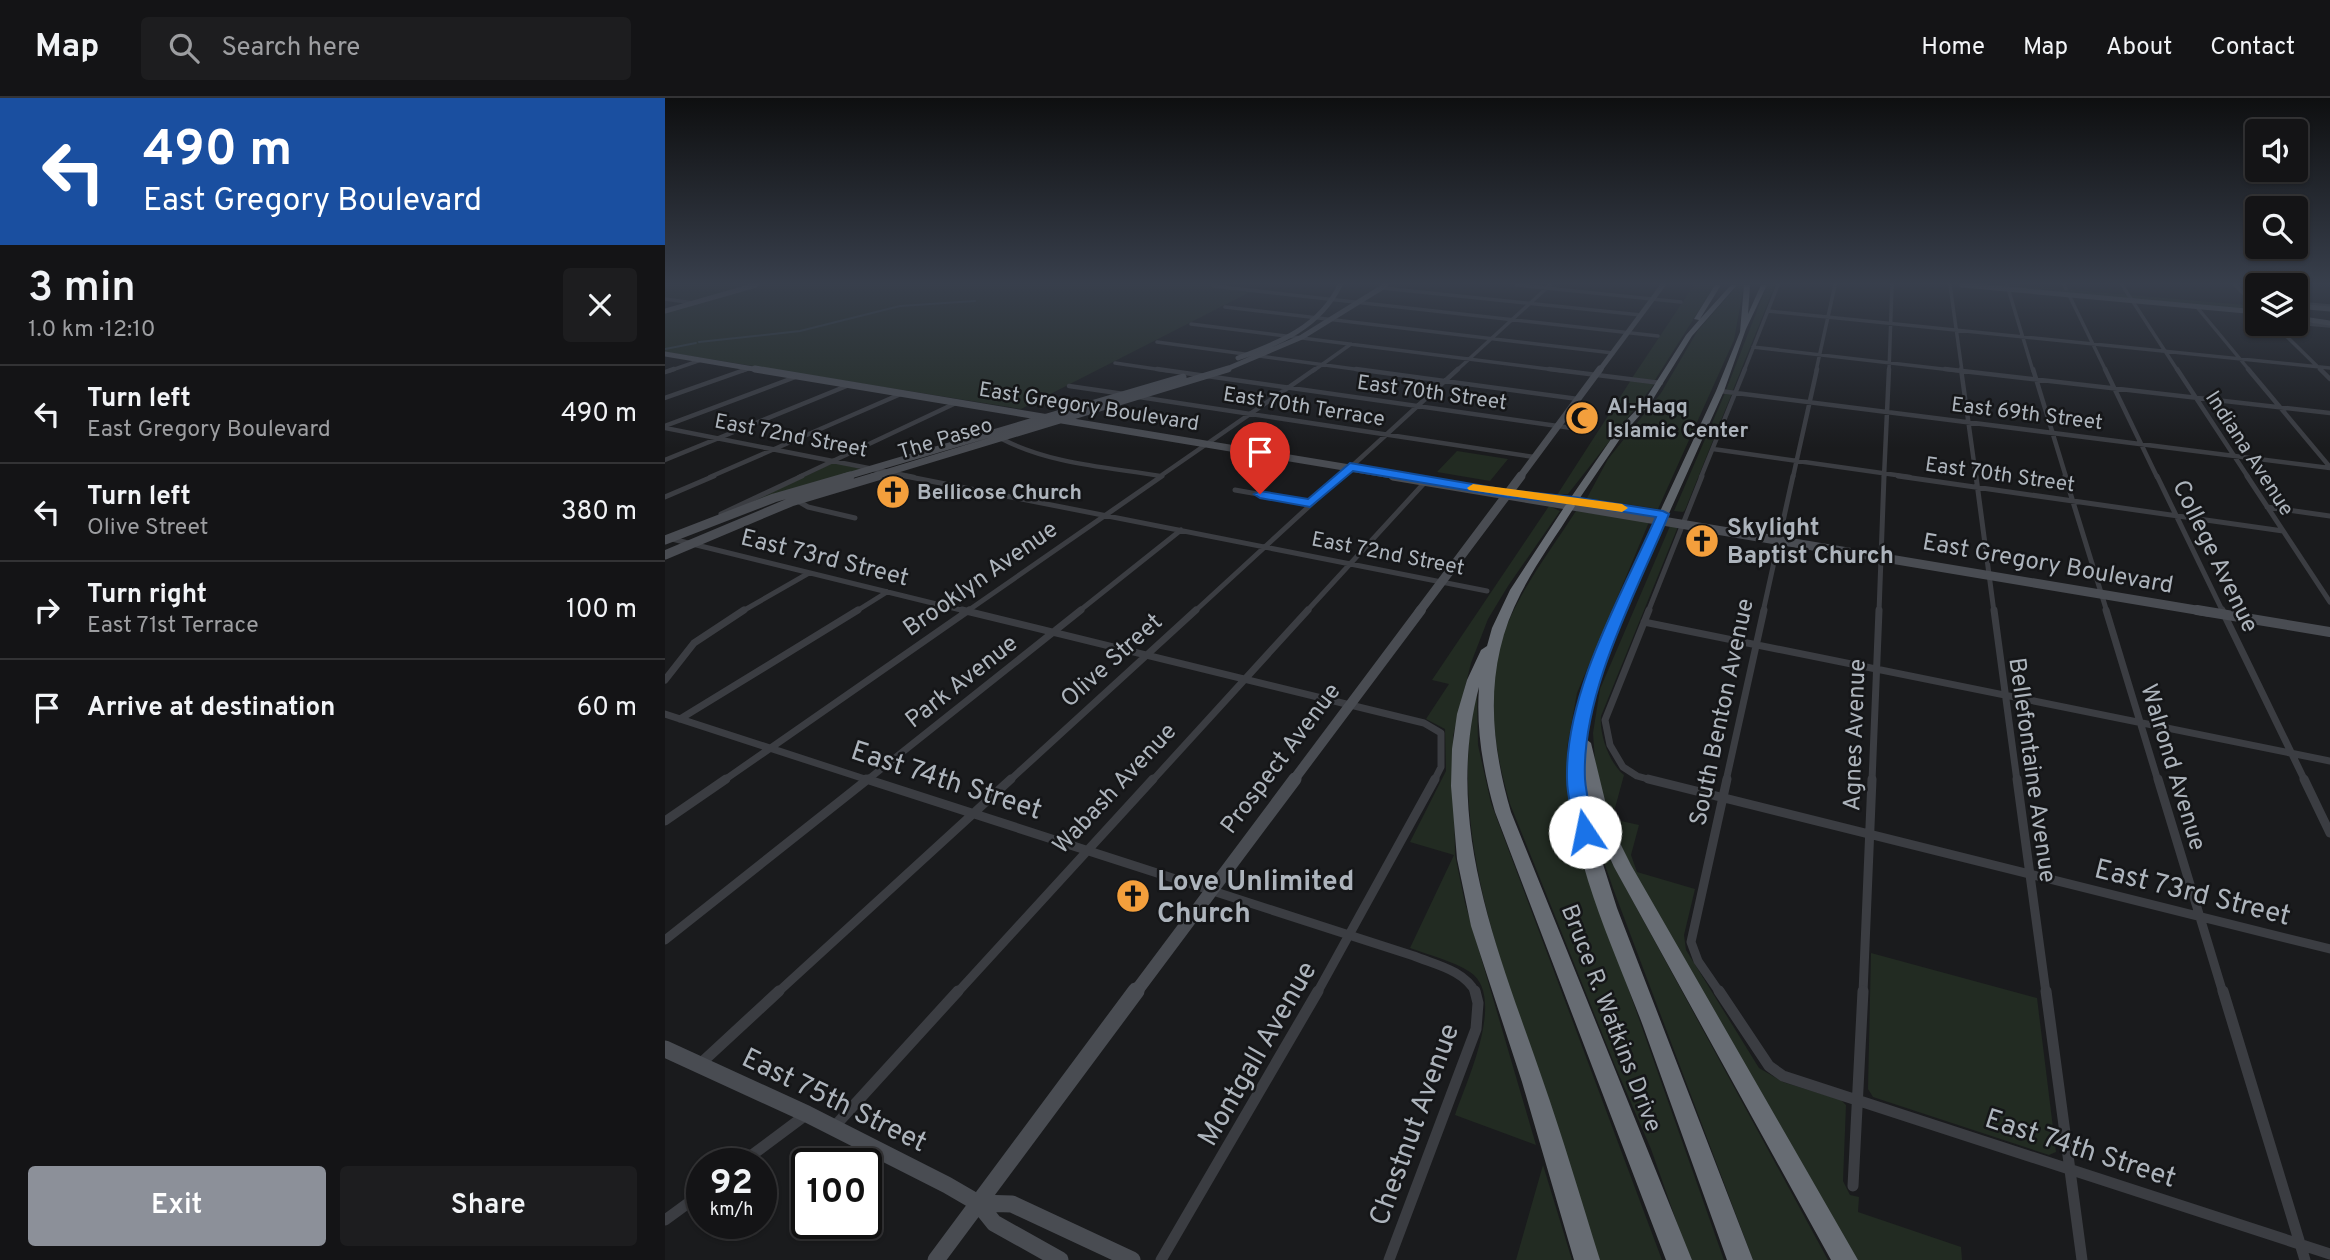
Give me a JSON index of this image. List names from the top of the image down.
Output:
{
  "streets": {
    "highway": ["Bruce R. Watkins Drive"],
    "main road": [
      "East Gregory Boulevard",
      "The Paseo",
      "Prospect Avenue",
      "East 75th Street"
    ],
    "street": [
      "East 70th Street",
      "East 70th Terrace",
      "East 69th Street",
      "East 72nd Street",
      "Indiana Avenue",
      "College Avenue",
      "East 73rd Street",
      "Brooklyn Avenue",
      "Olive Street",
      "Park Avenue",
      "South Benton Avenue",
      "Agnes Avenue",
      "Walrond Avenue",
      "Bellefontaine Avenue",
      "East 74th Street",
      "Wabash Avenue",
      "Montgall Avenue",
      "Chestnut Avenue"
    ]
  },
  "crossings": [
    ["East 70th Street", "The Paseo"],
    ["East 70th Street", "Indiana Avenue"],
    ["East 70th Street", "College Avenue"],
    ["East 70th Street", "Brooklyn Avenue"],
    ["East 70th Street", "Olive Street"],
    ["East 70th Street", "South Benton Avenue"],
    ["East 70th Street", "Agnes Avenue"],
    ["East 70th Street", "Prospect Avenue"],
    ["East 70th Street", "Walrond Avenue"],
    ["East 70th Street", "Bellefontaine Avenue"],
    ["East Gregory Boulevard", "The Paseo"],
    ["East Gregory Boulevard", "College Avenue"],
    ["East Gregory Boulevard", "Brooklyn Avenue"],
    ["East Gregory Boulevard", "Olive Street"],
    ["East Gregory Boulevard", "South Benton Avenue"],
    ["East Gregory Boulevard", "Agnes Avenue"],
    ["East Gregory Boulevard", "Prospect Avenue"],
    ["East Gregory Boulevard", "Walrond Avenue"],
    ["East Gregory Boulevard", "Bellefontaine Avenue"],
    ["East Gregory Boulevard", "Wabash Avenue"],
    ["East Gregory Boulevard", "Bruce R. Watkins Drive"],
    ["East 70th Terrace", "The Paseo"],
    ["East 70th Terrace", "Brooklyn Avenue"],
    ["East 70th Terrace", "Olive Street"],
    ["East 70th Terrace", "Prospect Avenue"],
    ["East 69th Street", "Indiana Avenue"],
    ["East 69th Street", "College Avenue"],
    ["East 69th Street", "South Benton Avenue"],
    ["East 69th Street", "Agnes Avenue"],
    ["East 69th Street", "Walrond Avenue"],
    ["East 69th Street", "Bellefontaine Avenue"],
    ["East 69th Street", "Bruce R. Watkins Drive"],
    ["East 72nd Street", "The Paseo"],
    ["East 72nd Street", "Brooklyn Avenue"],
    ["East 72nd Street", "Olive Street"],
    ["East 72nd Street", "Park Avenue"],
    ["East 72nd Street", "Prospect Avenue"],
    ["East 72nd Street", "Wabash Avenue"],
    ["The Paseo", "East 73rd Street"],
    ["East 73rd Street", "Brooklyn Avenue"],
    ["East 73rd Street", "Olive Street"],
    ["East 73rd Street", "Park Avenue"],
    ["East 73rd Street", "South Benton Avenue"],
    ["East 73rd Street", "Agnes Avenue"],
    ["East 73rd Street", "Prospect Avenue"],
    ["East 73rd Street", "Walrond Avenue"],
    ["East 73rd Street", "Bellefontaine Avenue"],
    ["East 73rd Street", "Wabash Avenue"],
    ["East 73rd Street", "Montgall Avenue"],
    ["Brooklyn Avenue", "East 74th Street"],
    ["Olive Street", "East 74th Street"],
    ["Olive Street", "East 75th Street"],
    ["Park Avenue", "East 74th Street"],
    ["South Benton Avenue", "East 74th Street"],
    ["Agnes Avenue", "East 74th Street"],
    ["Prospect Avenue", "East 74th Street"],
    ["Prospect Avenue", "East 75th Street"],
    ["Walrond Avenue", "East 74th Street"],
    ["Bellefontaine Avenue", "East 74th Street"],
    ["East 74th Street", "Wabash Avenue"],
    ["East 74th Street", "Montgall Avenue"],
    ["East 74th Street", "Chestnut Avenue"],
    ["Wabash Avenue", "East 75th Street"]
  ],
  "places": {
    "mosque": ["Al-Haqq Islamic Center"],
    "church": ["Bellicose Church", "Skylight Baptist Church", "Love Unlimited Church"]
  },
  "page": {
    "header": "Map",
    "search": "Search here",
    "nav": [
      "Home",
      "Map",
      "About",
      "Contact"
    ],
    "turn": ["490 m", "East Gregory Boulevard"],
    "heading": ["3 min", "1.0 km · 12:10"],
    "list": [
      {
        "name": "Turn left",
        "note": "East Gregory Boulevard",
        "value": "490 m"
      },
      {
        "name": "Turn left",
        "note": "Olive Street",
        "value": "380 m"
      },
      {
        "name": "Turn right",
        "note": "East 71st Terrace",
        "value": "100 m"
      },
      {
        "name": "Arrive at destination",
        "value": "60 m"
      }
    ],
    "speed": "92 km/h",
    "limit": "100",
    "buttons": ["Exit", "Share"]
  }
}
